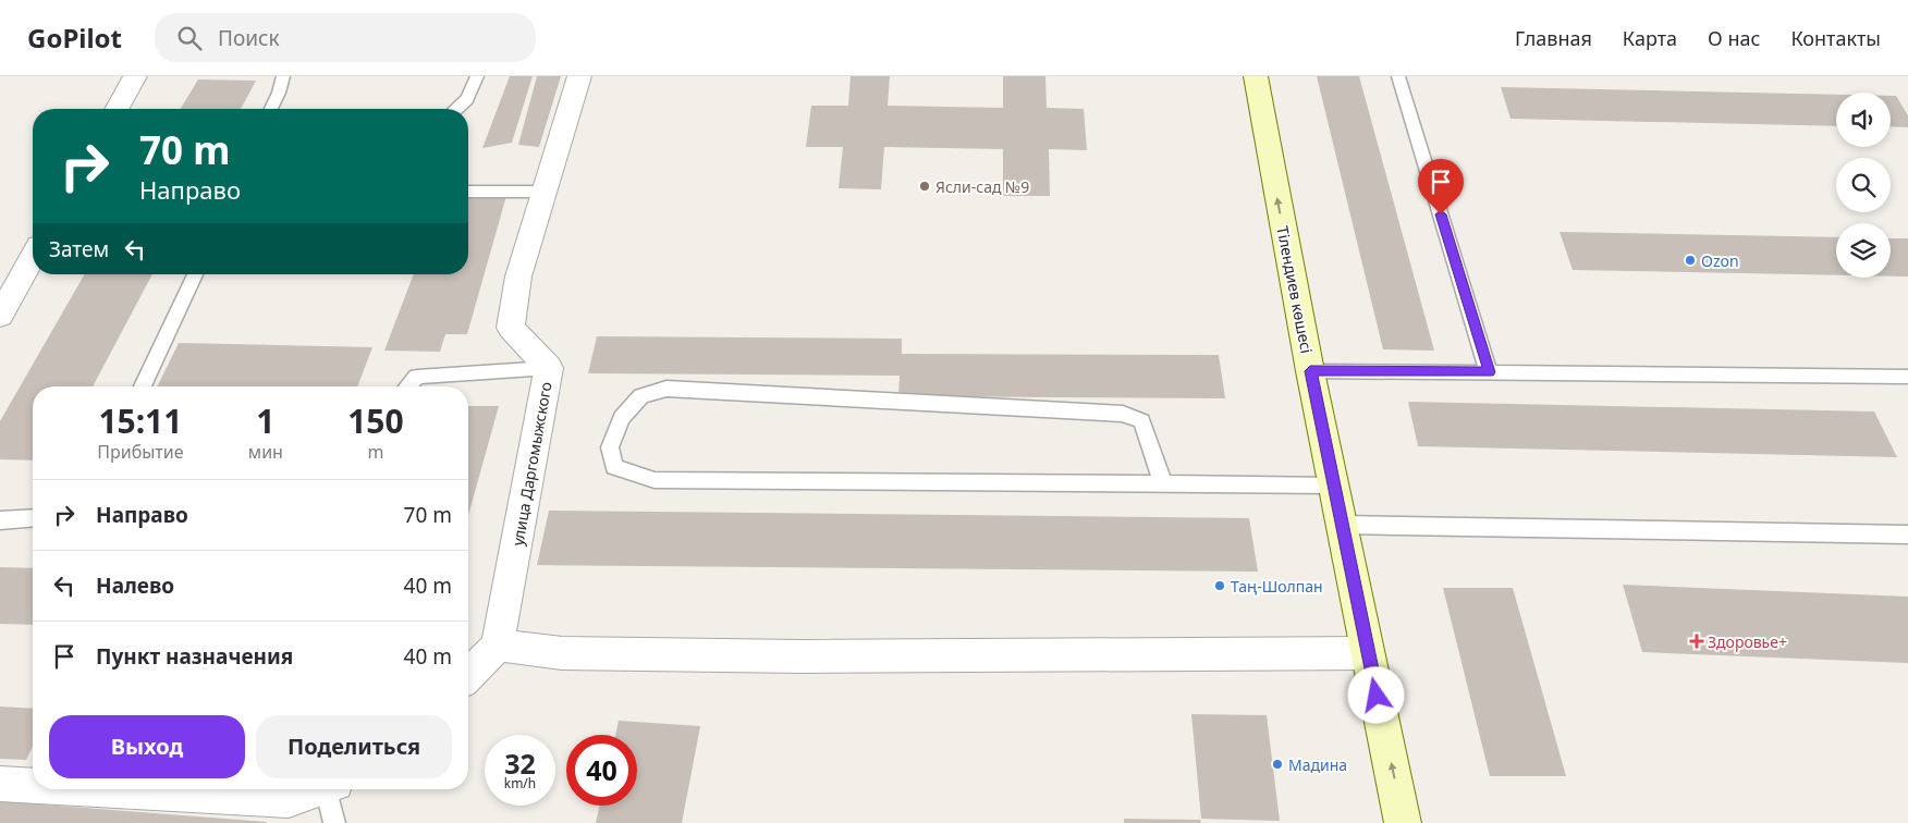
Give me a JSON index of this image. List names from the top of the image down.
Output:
{
  "streets": {
    "street": ["Тілендиев көшесі", "улица Даргомыжского"]
  },
  "one_way": ["Тілендиев көшесі"],
  "places": {
    "other": [
      "Ясли-сад №9",
      "Ozon",
      "Таң-Шолпан",
      "Мадина"
    ],
    "health": ["Здоровье+"]
  },
  "page": {
    "header": "GoPilot",
    "search": "Поиск",
    "nav": [
      "Главная",
      "Карта",
      "О нас",
      "Контакты"
    ],
    "turn": ["70 m", "Направо"],
    "then": "Затем",
    "eta": [
      "15:11",
      "Прибытие",
      "1",
      "мин",
      "150",
      "m"
    ],
    "list": [
      {
        "name": "Направо",
        "value": "70 m"
      },
      {
        "name": "Налево",
        "value": "40 m"
      },
      {
        "name": "Пункт назначения",
        "value": "40 m"
      }
    ],
    "buttons": ["Выход", "Поделиться"],
    "speed": "32 km/h",
    "limit": "40"
  }
}
